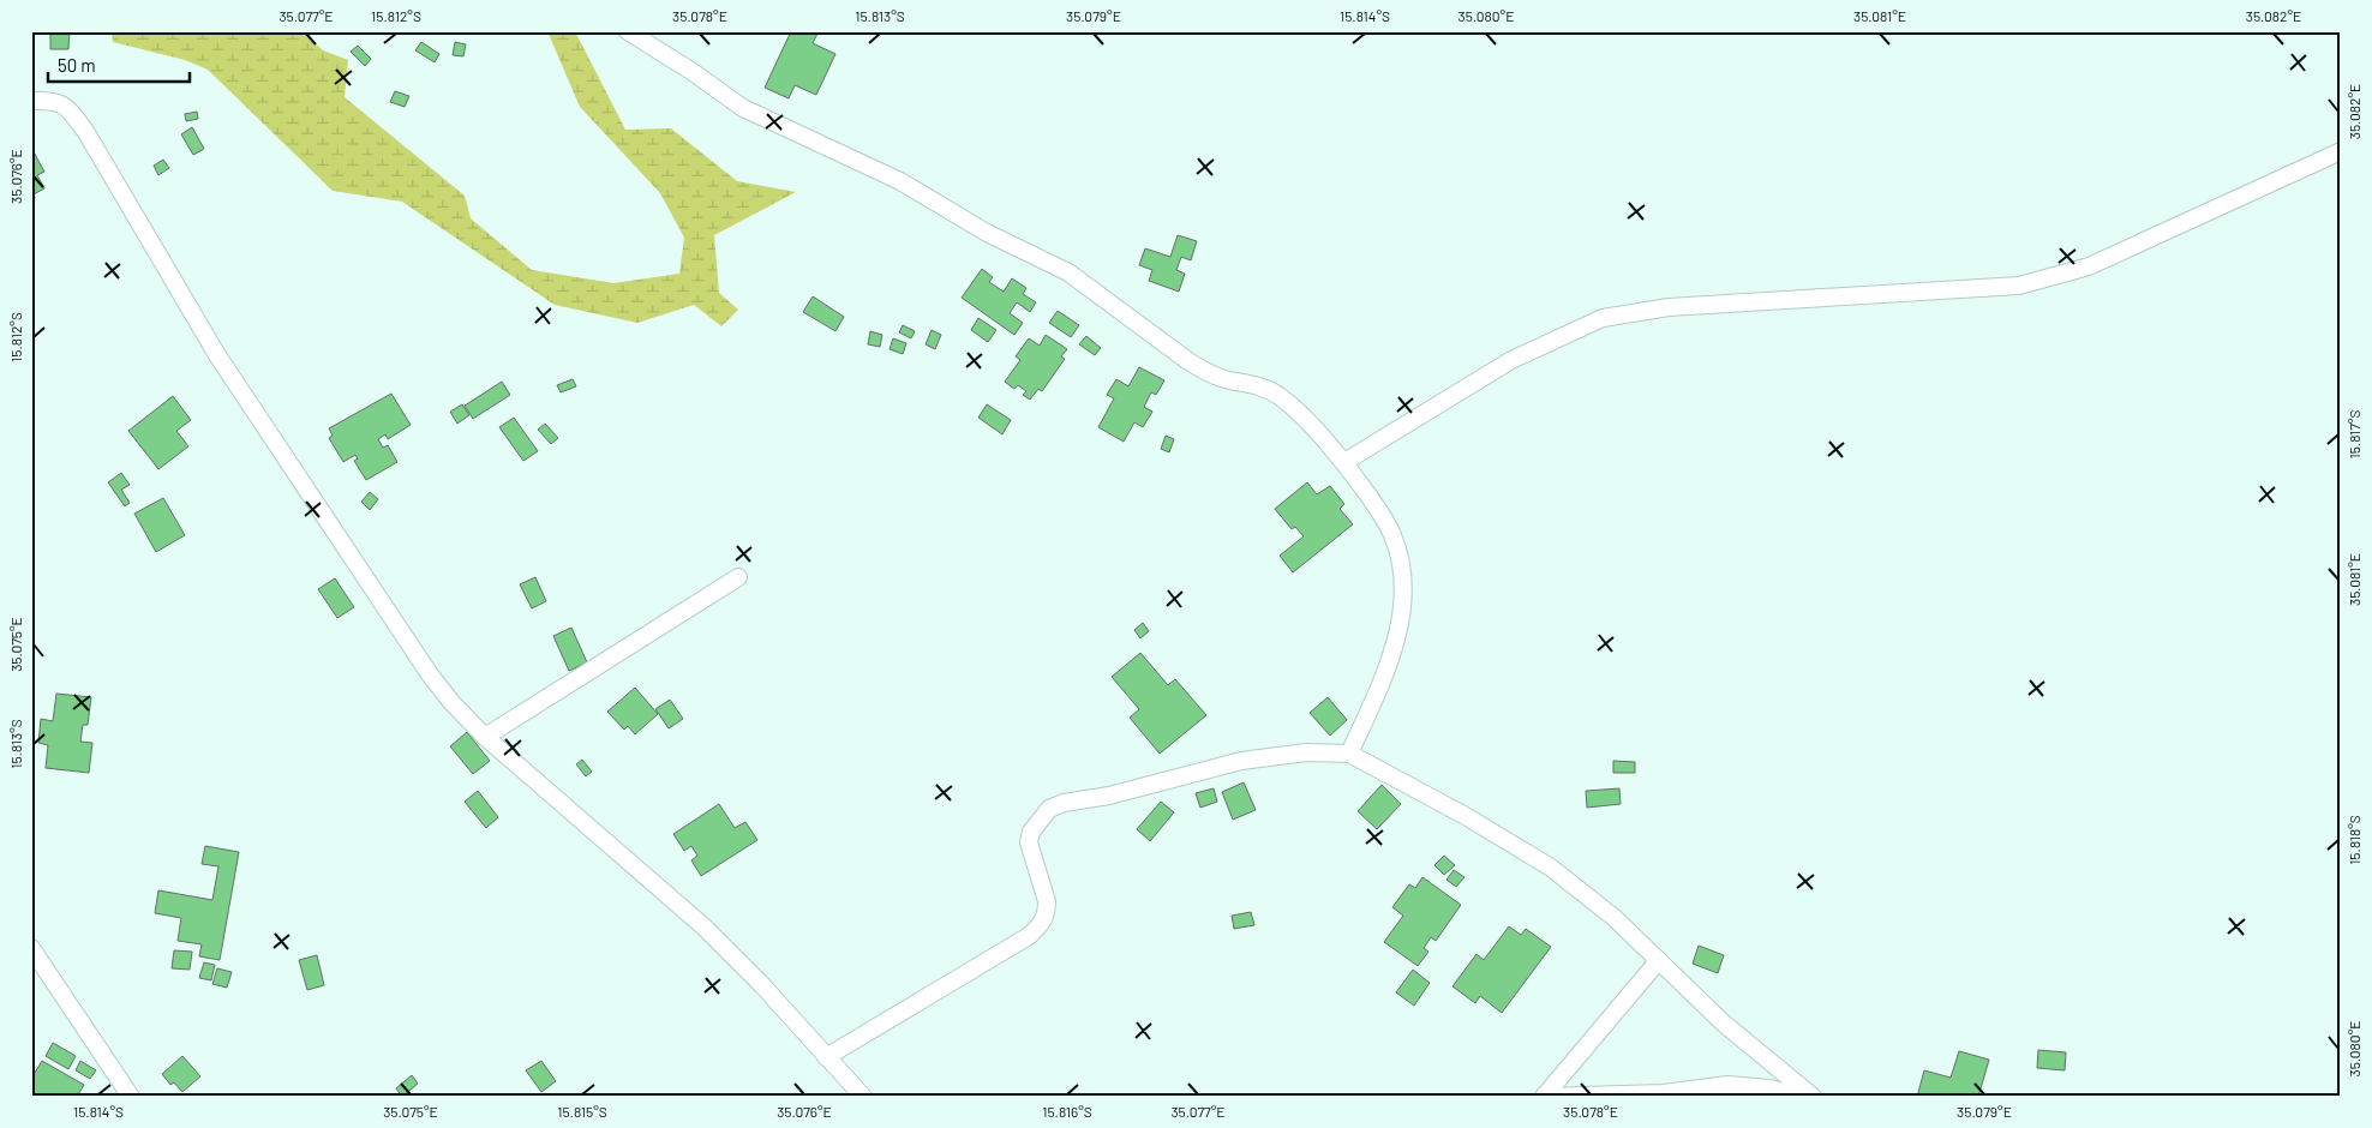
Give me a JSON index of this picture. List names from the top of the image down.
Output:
{
  "scale_bar": "50 m",
  "coordinates": [
    "35.077°E",
    "15.812°S",
    "35.078°E",
    "15.813°S",
    "35.079°E",
    "15.814°S",
    "35.080°E",
    "35.081°E",
    "35.082°E",
    "35.076°E",
    "15.817°S",
    "35.075°E",
    "15.818°S",
    "15.815°S",
    "15.816°S"
  ]
}
